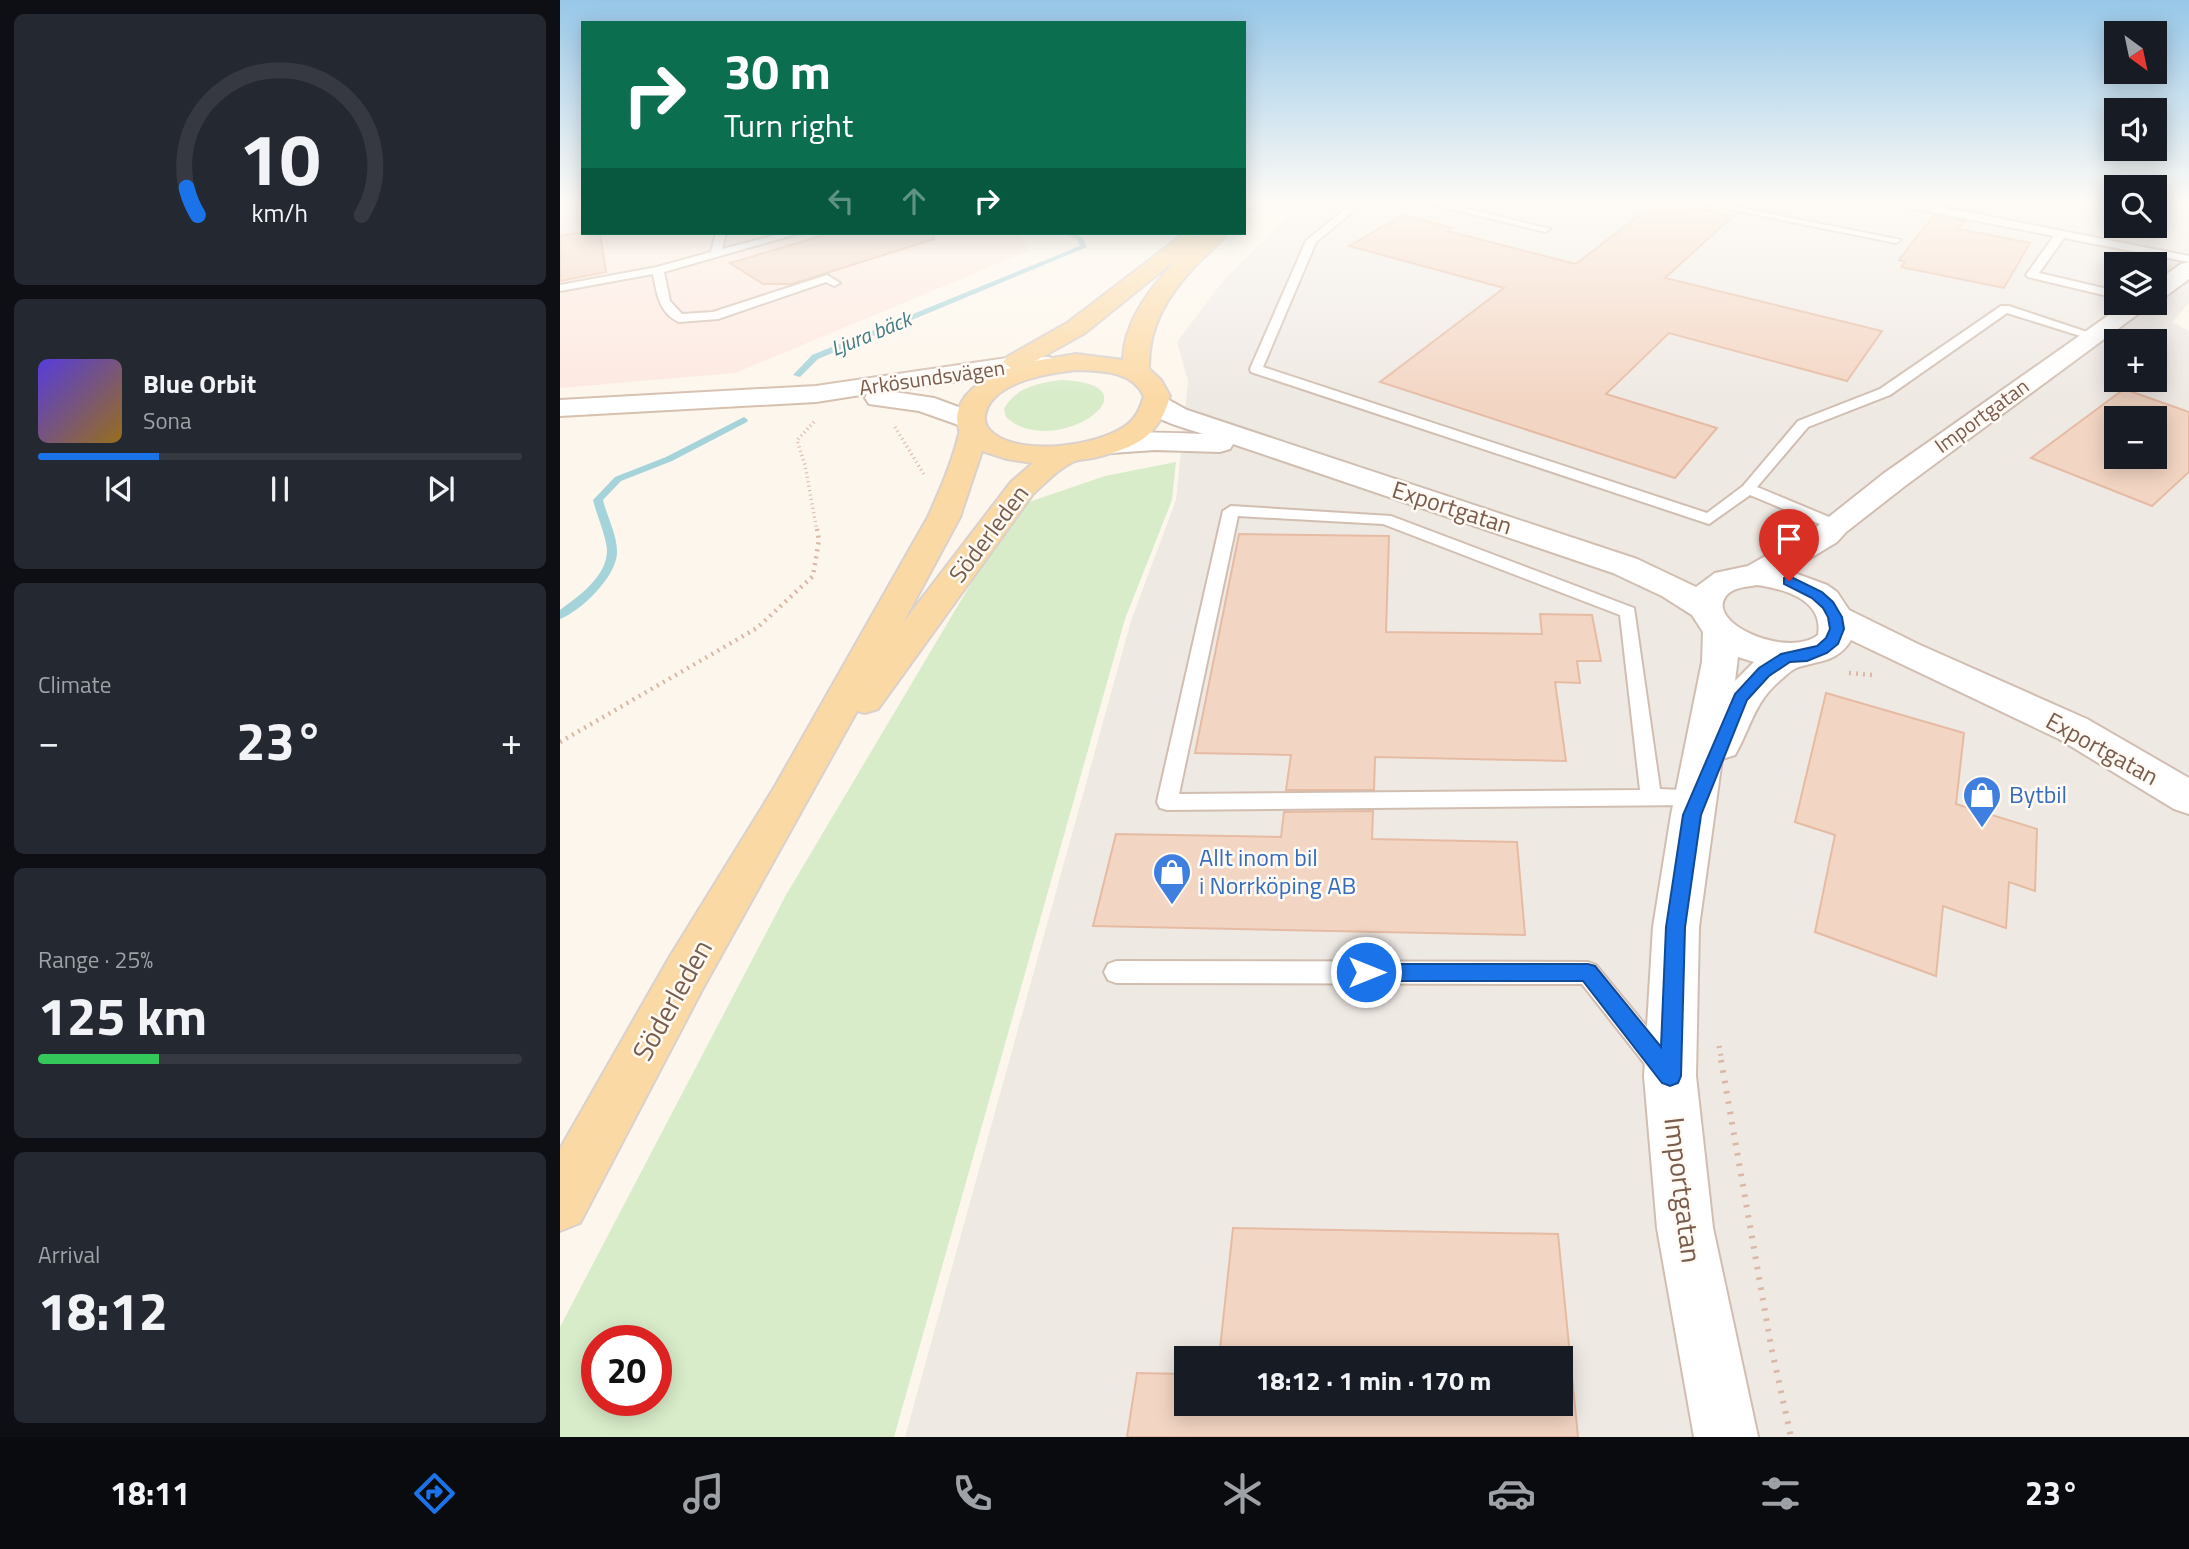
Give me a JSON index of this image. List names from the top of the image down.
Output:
{
  "streets": {
    "main road": ["Söderleden"],
    "street": ["Arkösundsvägen", "Importgatan", "Exportgatan"]
  },
  "crossings": [
    ["Arkösundsvägen", "Söderleden"],
    ["Importgatan", "Exportgatan"]
  ],
  "water": ["Ljura bäck"],
  "places": {
    "shop": ["Bytbil", "Allt inom bil i Norrköping AB"]
  },
  "north": "bottom right",
  "page": {
    "map_buttons": ["+", "−"],
    "turn": ["30 m", "Turn right"],
    "song": ["Blue Orbit", "Sona"],
    "tile": [
      "Climate",
      ["Range · 25%", "125 km"],
      ["Arrival", "18:12"]
    ],
    "heat": ["−", "23°", "+"],
    "limit": "20",
    "trip": "18:12 · 1 min · 170 m",
    "tabs": ["18:11", "23°"],
    "gauge": ["10", "km/h"]
  }
}
